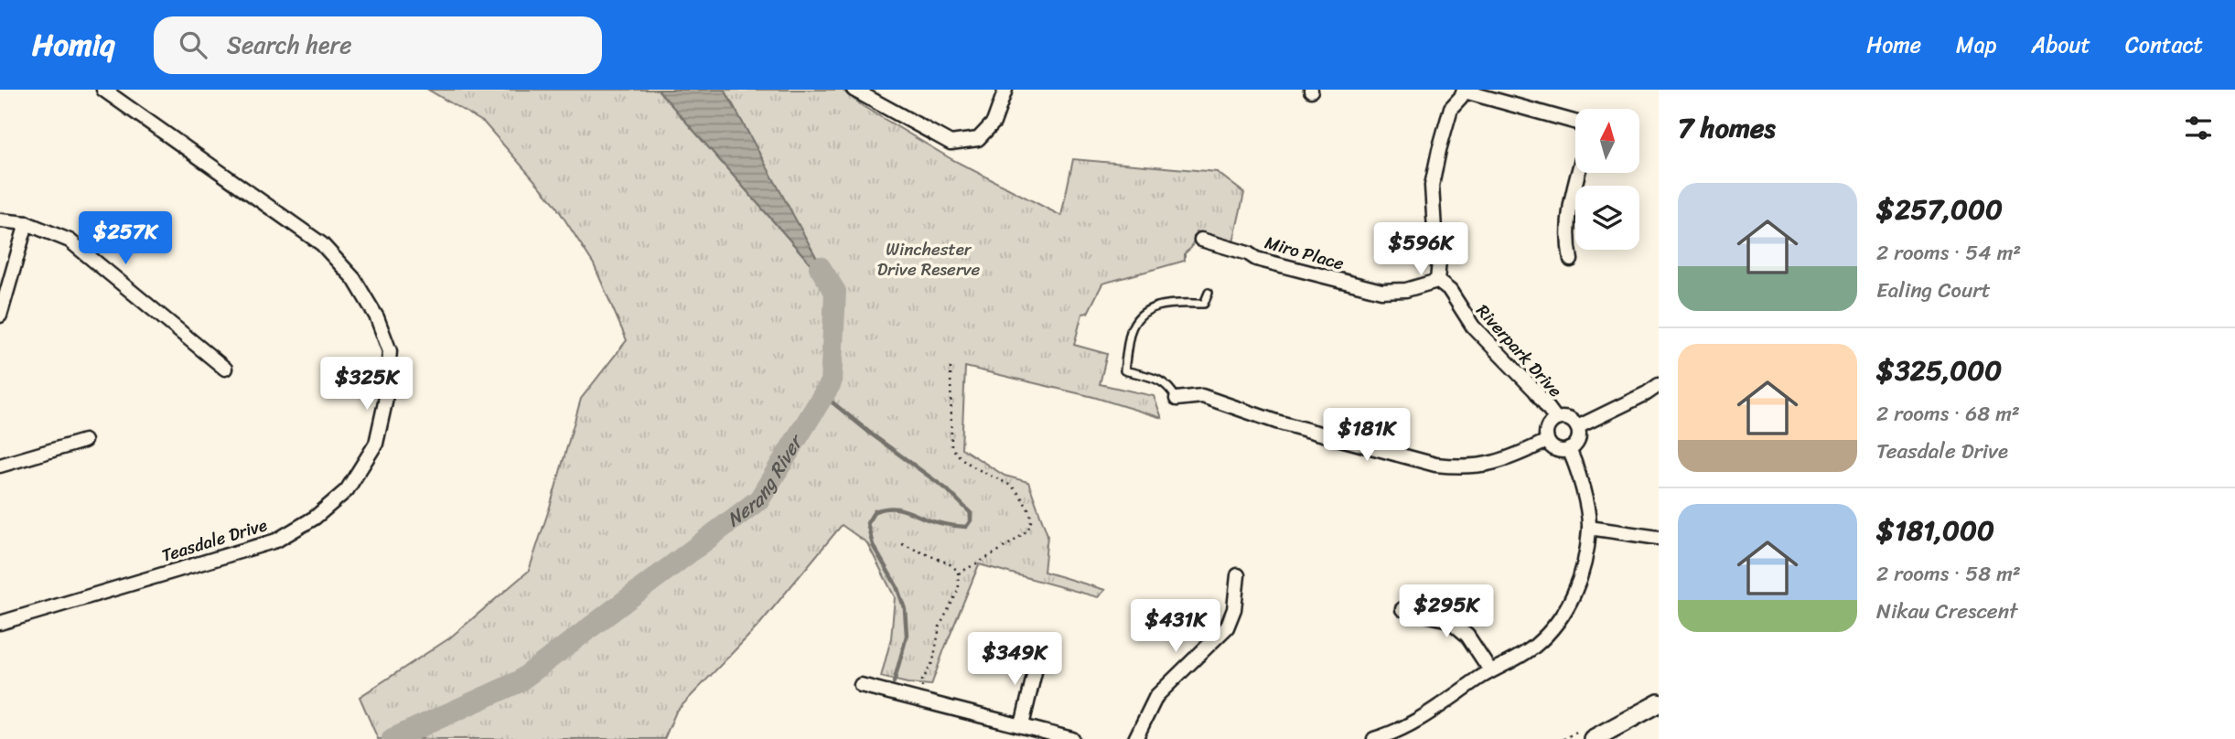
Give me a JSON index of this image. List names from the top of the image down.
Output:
{
  "streets": {
    "street": ["Miro Place", "Riverpark Drive", "Teasdale Drive"]
  },
  "crossings": [
    ["Miro Place", "Riverpark Drive"]
  ],
  "water": ["Nerang River"],
  "parks": ["Winchester Drive Reserve"],
  "north": "top",
  "page": {
    "header": "Homiq",
    "search": "Search here",
    "nav": [
      "Home",
      "Map",
      "About",
      "Contact"
    ],
    "heading": "7 homes",
    "list": [
      {
        "name": "$257,000",
        "note": "2 rooms · 54 m² · Ealing Court"
      },
      {
        "name": "$325,000",
        "note": "2 rooms · 68 m² · Teasdale Drive"
      },
      {
        "name": "$181,000",
        "note": "2 rooms · 58 m² · Nikau Crescent"
      }
    ],
    "price": [
      "$257K",
      "$596K",
      "$325K",
      "$181K",
      "$295K",
      "$431K",
      "$349K"
    ]
  }
}
